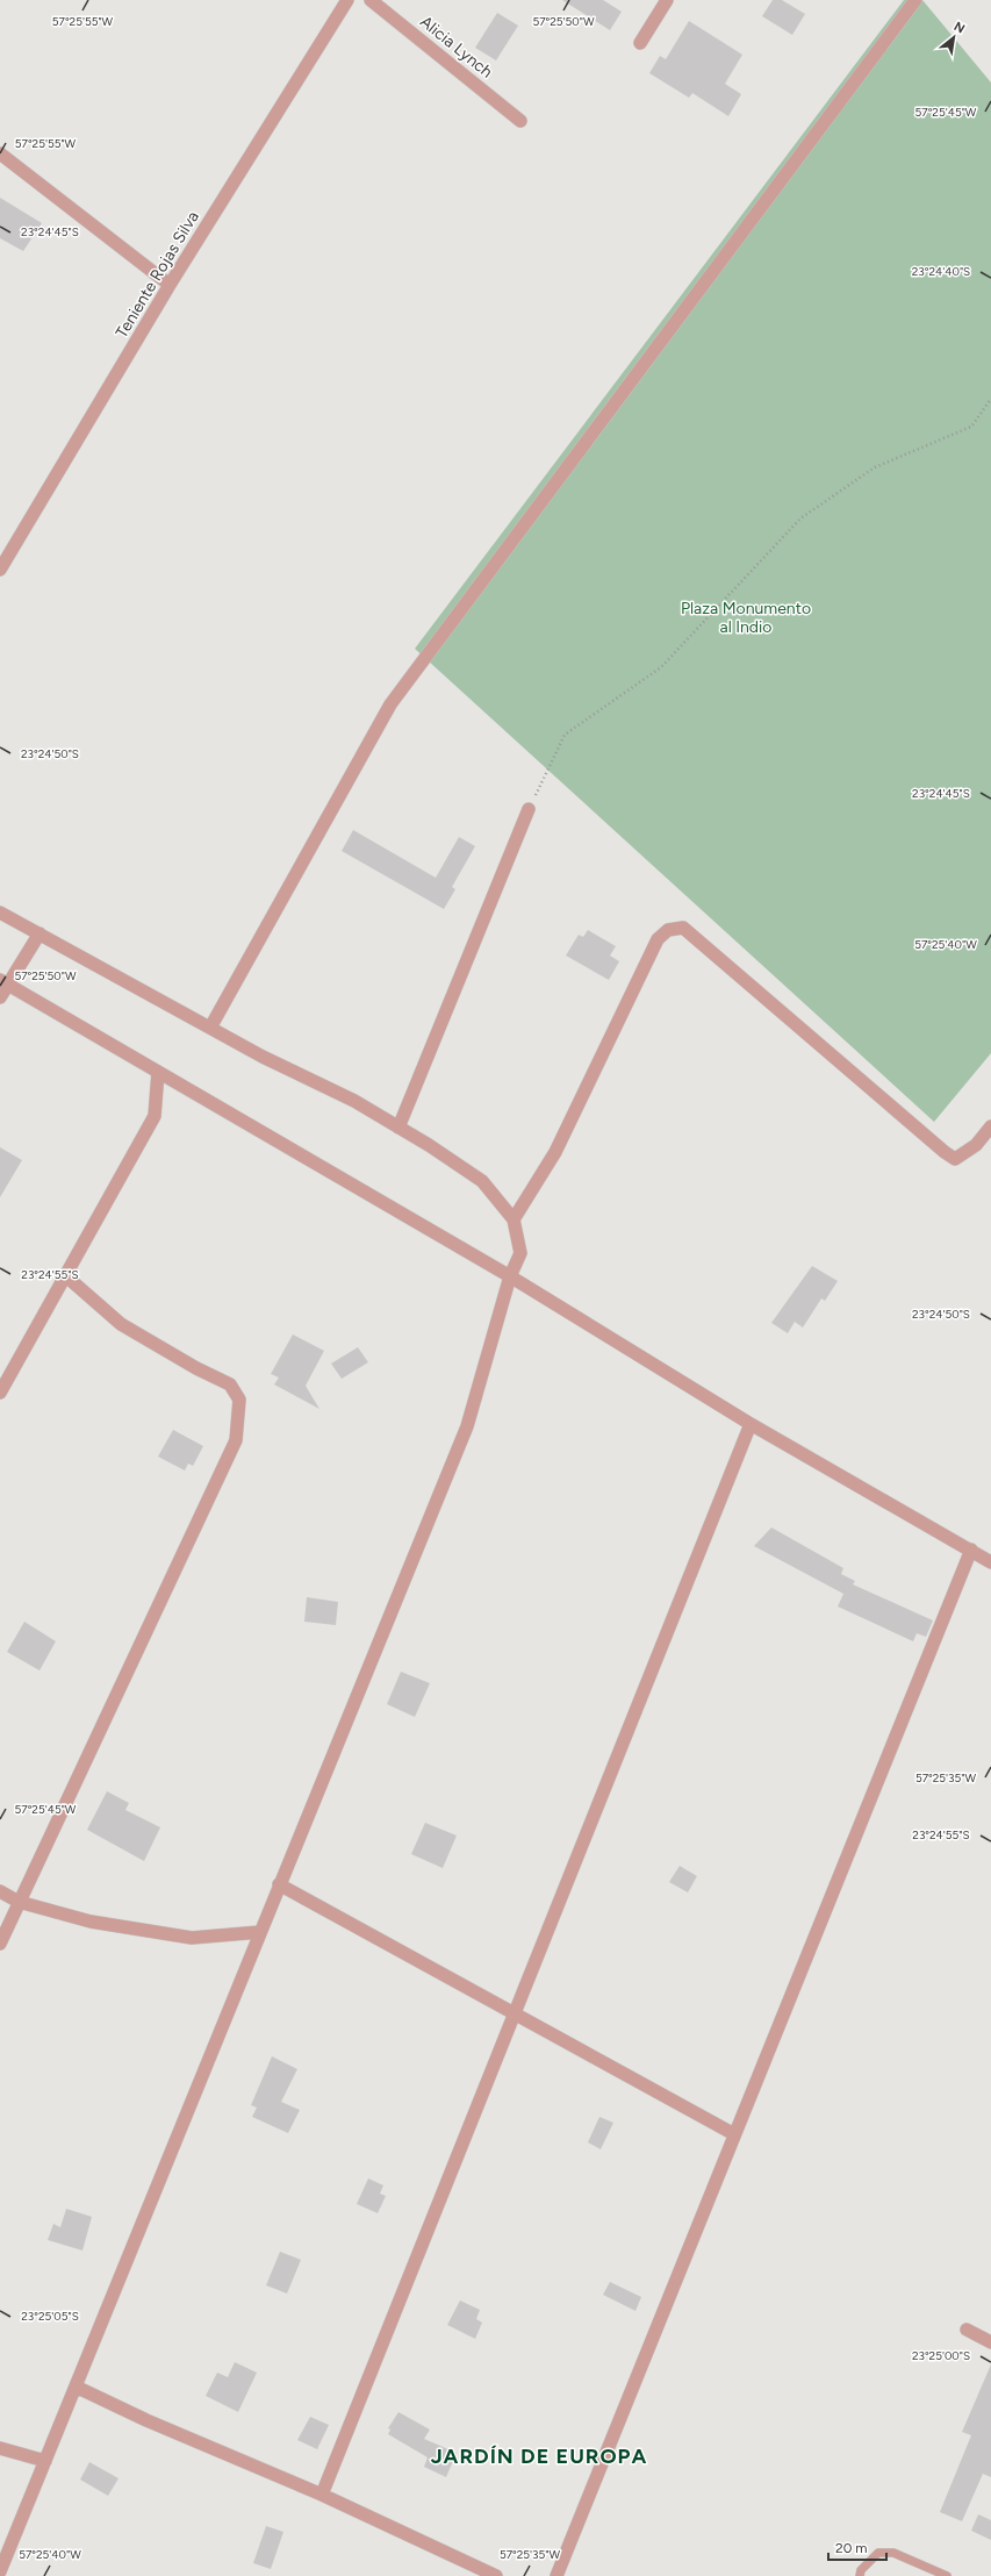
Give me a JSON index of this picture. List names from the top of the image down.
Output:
{
  "streets": {
    "street": ["Alicia Lynch", "Teniente Rojas Silva"]
  },
  "districts": ["JARDÍN DE EUROPA"],
  "parks": ["Plaza Monumento al Indio"],
  "scale_bar": "20 m",
  "north": "top right",
  "coordinates": [
    "57°25'55\"W",
    "57°25'50\"W",
    "57°25'45\"W",
    "23°24'45\"S",
    "23°24'40\"S",
    "23°24'50\"S",
    "57°25'40\"W",
    "23°24'55\"S",
    "57°25'35\"W",
    "23°25'05\"S",
    "23°25'00\"S"
  ]
}
